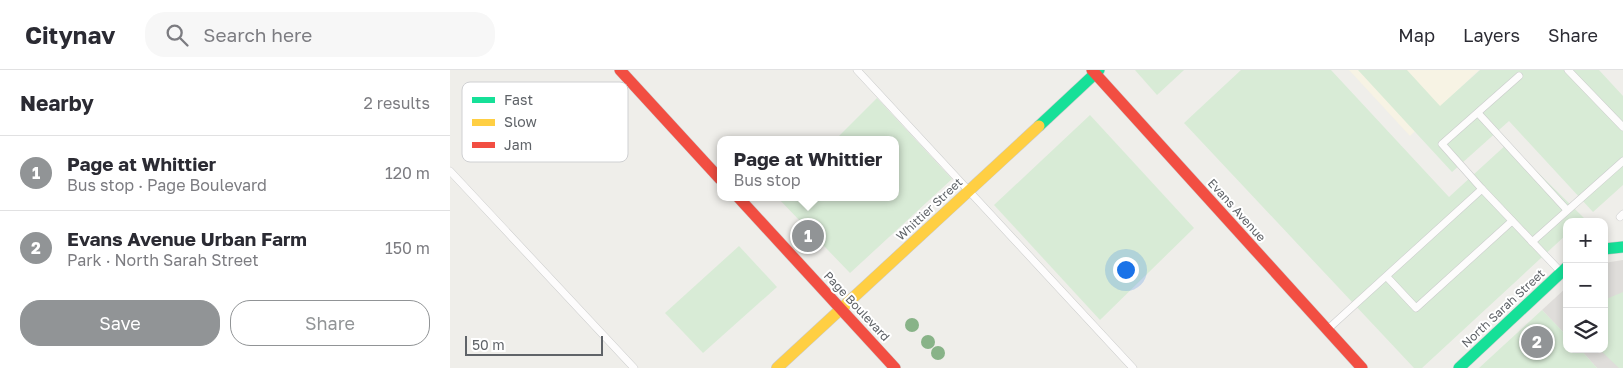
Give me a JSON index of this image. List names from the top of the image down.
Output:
{
  "streets": {
    "street": [
      "Whittier Street",
      "Evans Avenue",
      "Page Boulevard",
      "North Sarah Street"
    ]
  },
  "crossings": [
    ["Whittier Street", "Evans Avenue"],
    ["Whittier Street", "Page Boulevard"]
  ],
  "legend": ["Fast", "Slow", "Jam"],
  "scale_bar": "50 m",
  "page": {
    "header": "Citynav",
    "search": "Search here",
    "nav": ["Map", "Layers", "Share"],
    "heading": ["Nearby", "2 results"],
    "list": [
      {
        "mark": "1",
        "name": "Page at Whittier",
        "note": "Bus stop · Page Boulevard",
        "value": "120 m"
      },
      {
        "mark": "2",
        "name": "Evans Avenue Urban Farm",
        "note": "Park · North Sarah Street",
        "value": "150 m"
      }
    ],
    "popup": ["Page at Whittier", "Bus stop"],
    "map_buttons": ["+", "−"],
    "pins": ["1", "2"],
    "buttons": ["Save", "Share"],
    "scale": "50 m"
  }
}
